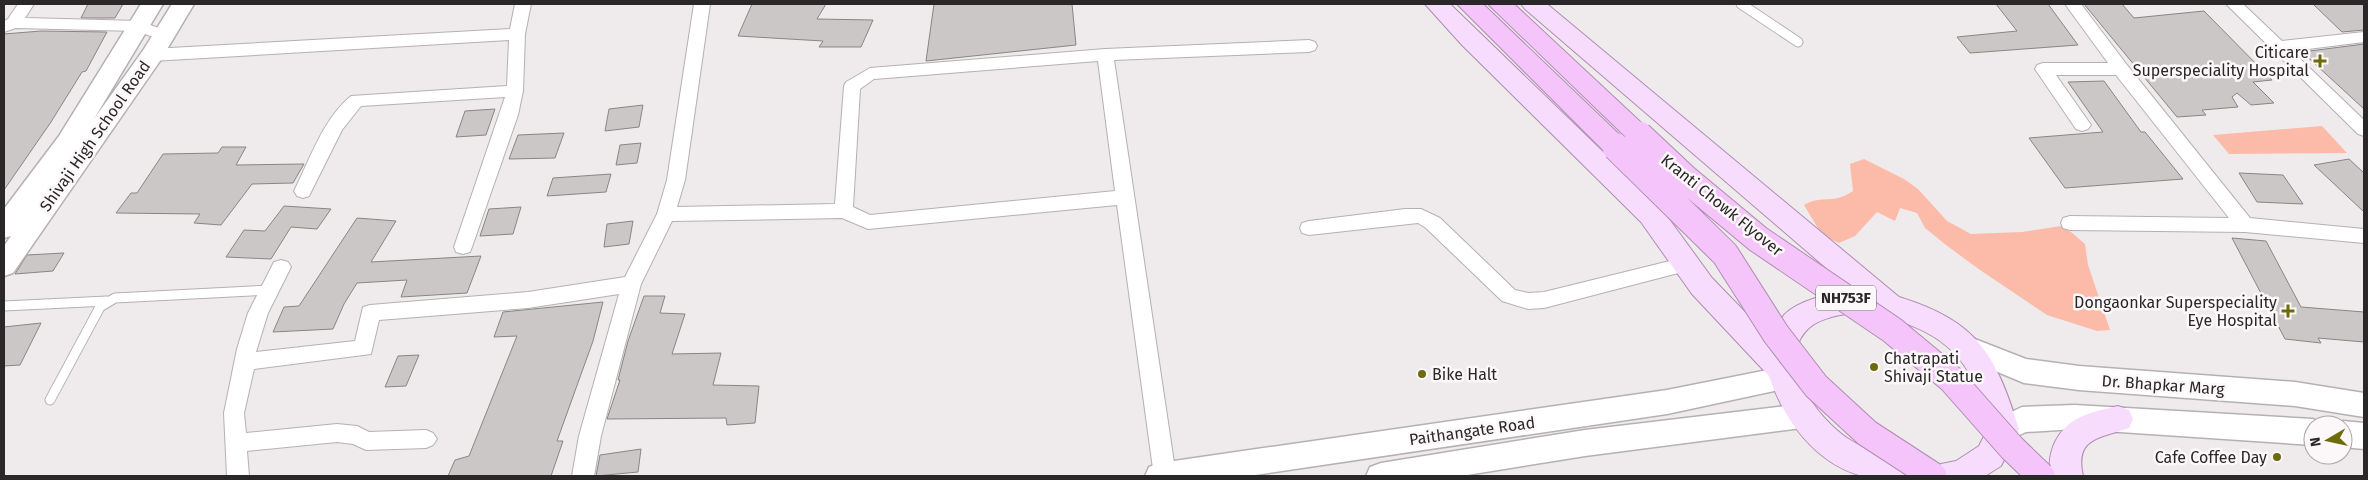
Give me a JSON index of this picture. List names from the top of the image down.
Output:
{
  "streets": {
    "highway": ["Kranti Chowk Flyover", "NH753F"],
    "street": ["Shivaji High School Road", "Dr. Bhapkar Marg", "Paithangate Road"]
  },
  "places": {
    "health": ["Citicare Superspeciality Hospital", "Dongaonkar Superspeciality Eye Hospital"],
    "other": ["Chatrapati Shivaji Statue", "Bike Halt", "Cafe Coffee Day"]
  },
  "north": "left"
}
